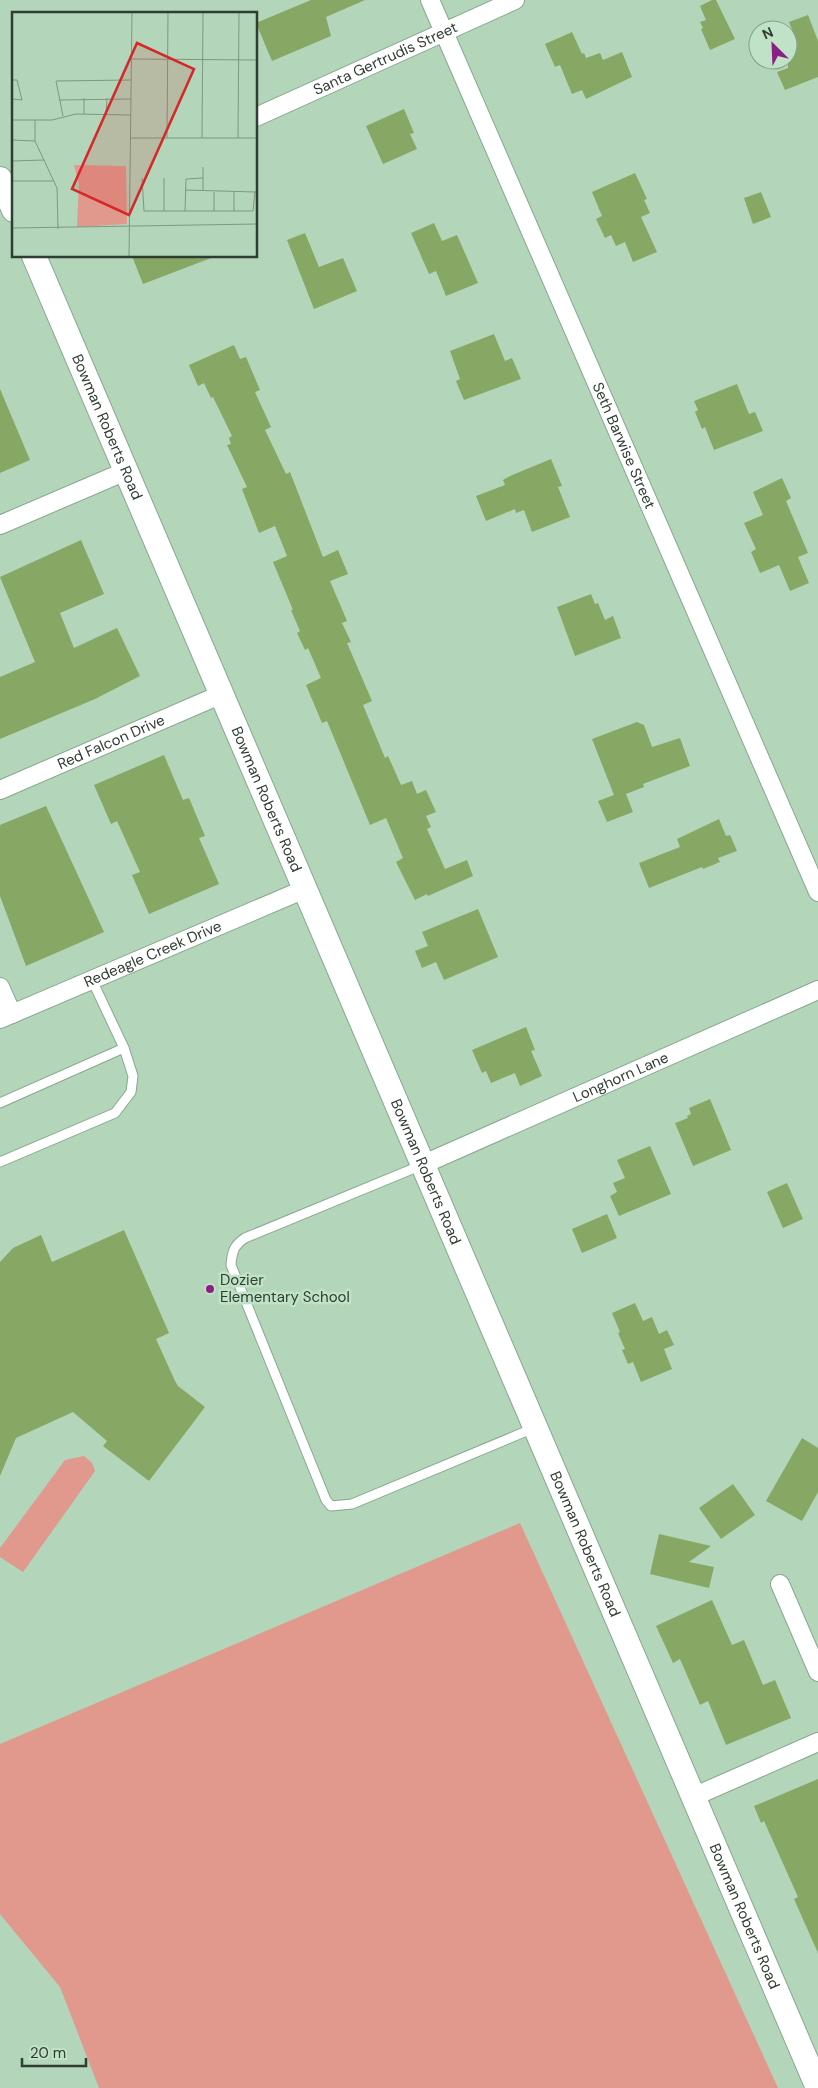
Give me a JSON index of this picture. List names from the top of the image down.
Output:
{
  "streets": {
    "street": [
      "Santa Gertrudis Street",
      "Bowman Roberts Road",
      "Seth Barwise Street",
      "Red Falcon Drive",
      "Redeagle Creek Drive",
      "Longhorn Lane"
    ]
  },
  "crossings": [
    ["Santa Gertrudis Street", "Seth Barwise Street"],
    ["Bowman Roberts Road", "Red Falcon Drive"],
    ["Bowman Roberts Road", "Redeagle Creek Drive"],
    ["Bowman Roberts Road", "Longhorn Lane"]
  ],
  "places": ["Dozier Elementary School"],
  "scale_bar": "20 m",
  "north": "top left"
}
